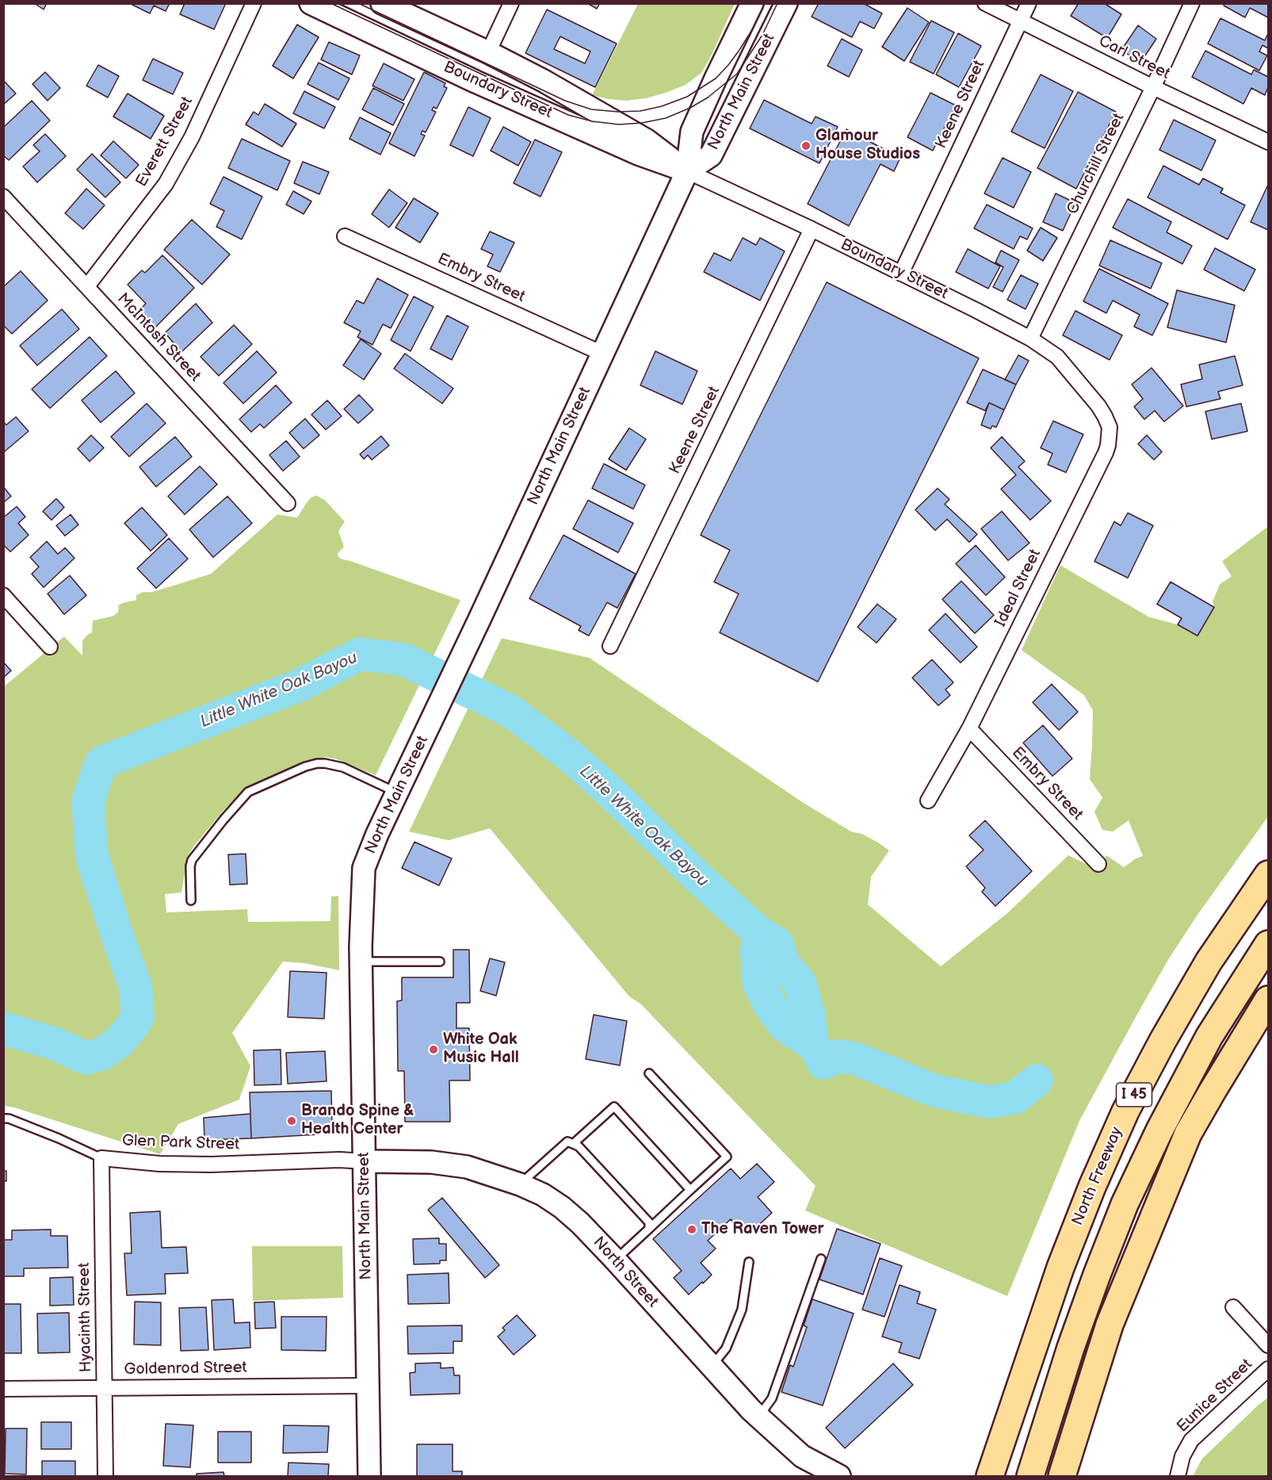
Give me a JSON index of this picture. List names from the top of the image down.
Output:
{
  "streets": {
    "highway": ["I 45", "North Freeway"],
    "main road": ["Boundary Street", "North Main Street", "North Street"],
    "street": [
      "Carl Street",
      "Keene Street",
      "Everett Street",
      "Churchill Street",
      "Embry Street",
      "McIntosh Street",
      "Ideal Street",
      "Glen Park Street",
      "Hyacinth Street",
      "Goldenrod Street",
      "Eunice Street"
    ]
  },
  "crossings": [
    ["Carl Street", "Keene Street"],
    ["Carl Street", "Churchill Street"],
    ["Boundary Street", "North Main Street"],
    ["Boundary Street", "Keene Street"],
    ["Boundary Street", "Churchill Street"],
    ["Boundary Street", "Ideal Street"],
    ["North Main Street", "Embry Street"],
    ["North Main Street", "Glen Park Street"],
    ["North Main Street", "North Street"],
    ["North Main Street", "Goldenrod Street"],
    ["Everett Street", "McIntosh Street"],
    ["Embry Street", "Ideal Street"],
    ["Glen Park Street", "North Street"],
    ["Glen Park Street", "Hyacinth Street"],
    ["Hyacinth Street", "Goldenrod Street"]
  ],
  "water": ["Little White Oak Bayou"],
  "places": [
    "Glamour House Studios",
    "White Oak Music Hall",
    "Brando Spine & Health Center",
    "The Raven Tower"
  ]
}
